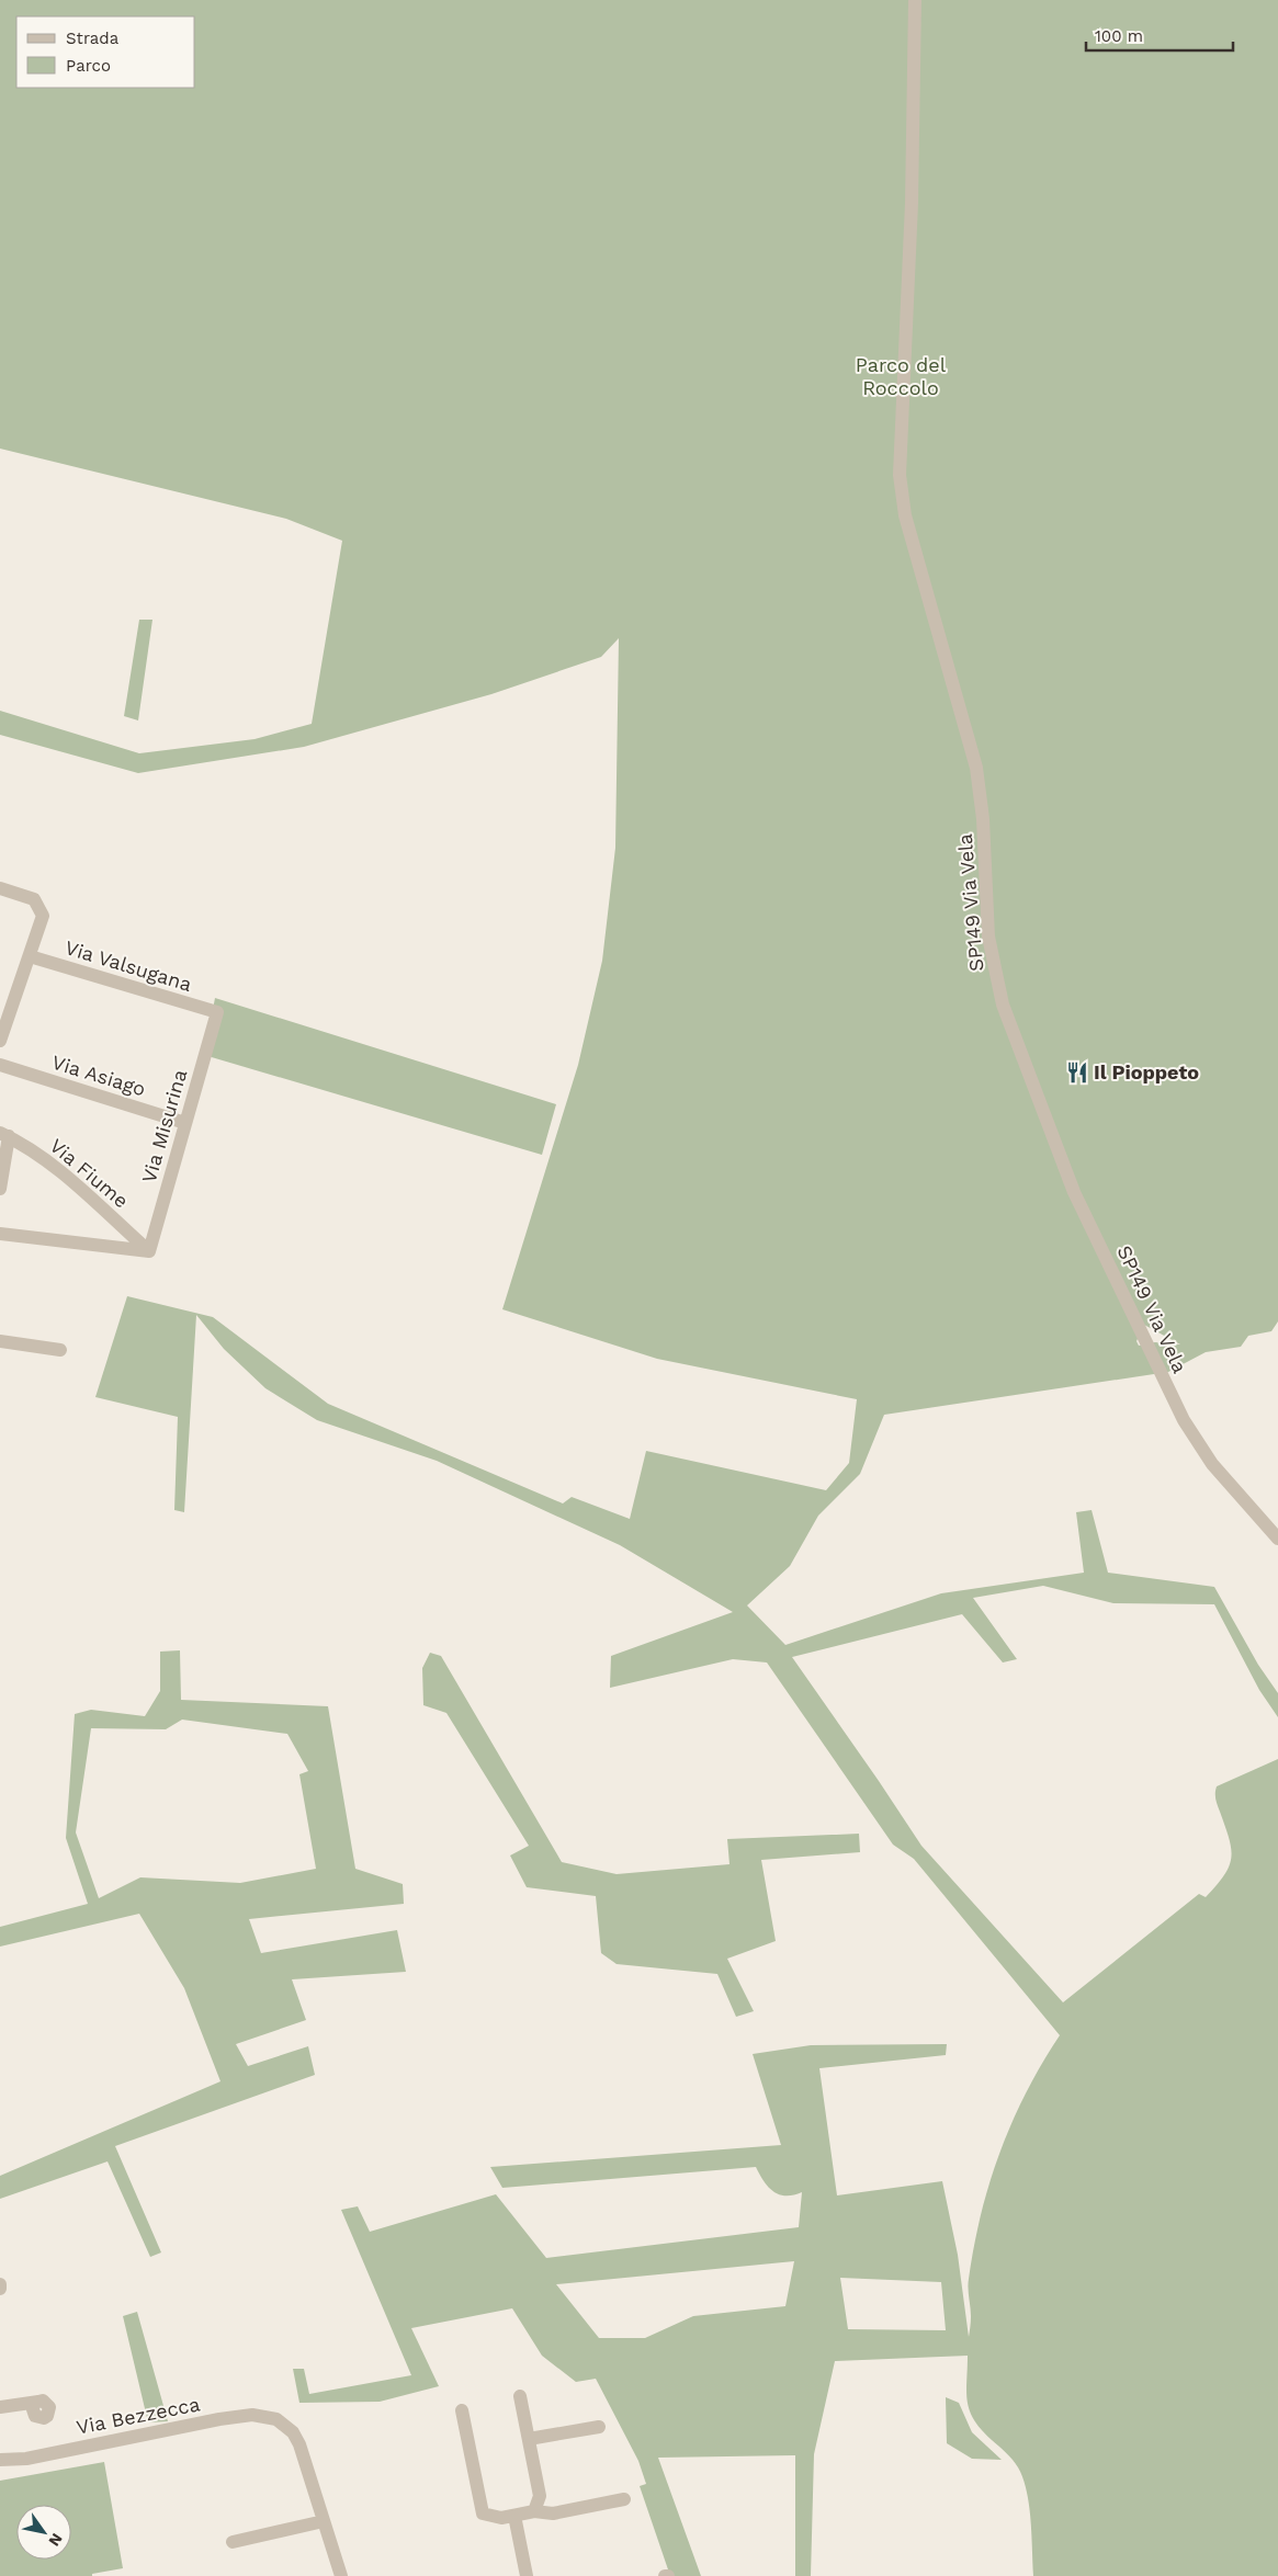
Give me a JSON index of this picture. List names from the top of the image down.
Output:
{
  "streets": {
    "street": [
      "SP149 Via Vela",
      "Via Valsugana",
      "Via Asiago",
      "Via Misurina",
      "Via Fiume",
      "Via Bezzecca"
    ]
  },
  "crossings": [
    ["Via Valsugana", "Via Misurina"],
    ["Via Asiago", "Via Misurina"],
    ["Via Misurina", "Via Fiume"]
  ],
  "parks": ["Parco del Roccolo"],
  "places": {
    "restaurant": ["Il Pioppeto"]
  },
  "legend": ["Strada", "Parco"],
  "scale_bar": "100 m",
  "north": "bottom right"
}
